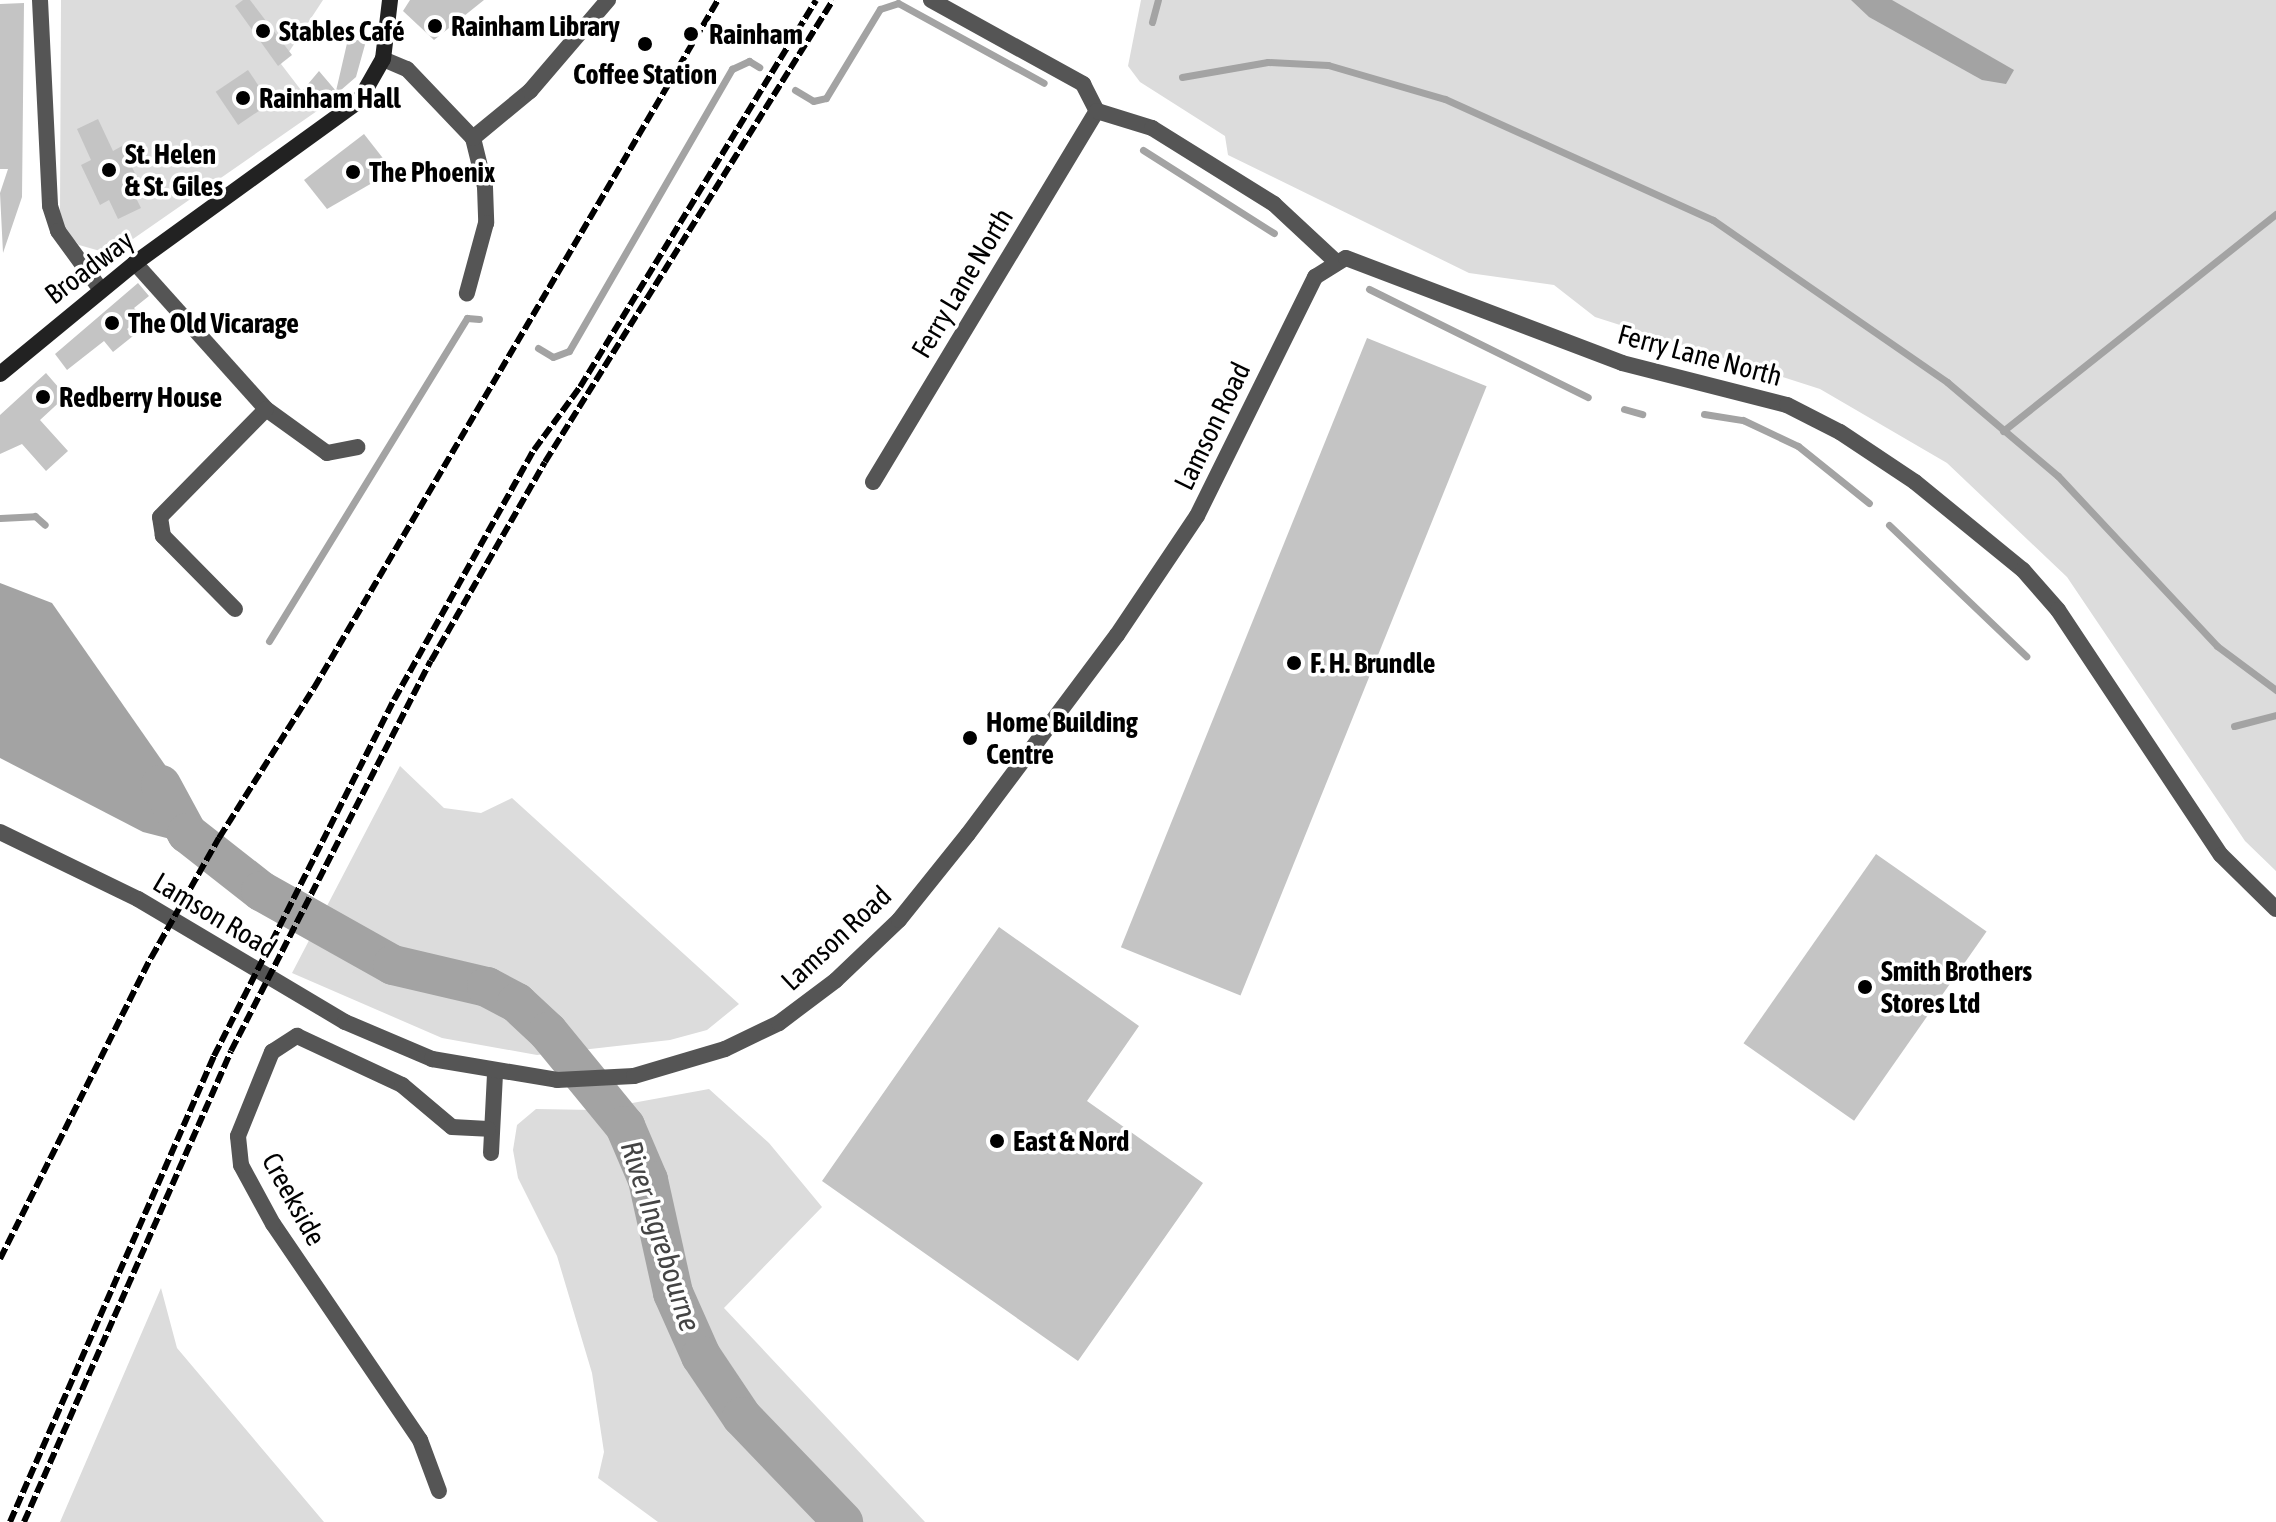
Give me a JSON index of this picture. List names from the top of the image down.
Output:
{
  "streets": {
    "main road": ["Broadway"],
    "street": ["Ferry Lane North", "Lamson Road", "Creekside"]
  },
  "crossings": [
    ["Ferry Lane North", "Lamson Road"]
  ],
  "water": ["River Ingrebourne"],
  "places": [
    "Rainham Library",
    "Stables Café",
    "Rainham",
    "Coffee Station",
    "Rainham Hall",
    "St. Helen & St. Giles",
    "The Phoenix",
    "The Old Vicarage",
    "Redberry House",
    "F. H. Brundle",
    "Home Building Centre",
    "Smith Brothers Stores Ltd",
    "East & Nord"
  ]
}
